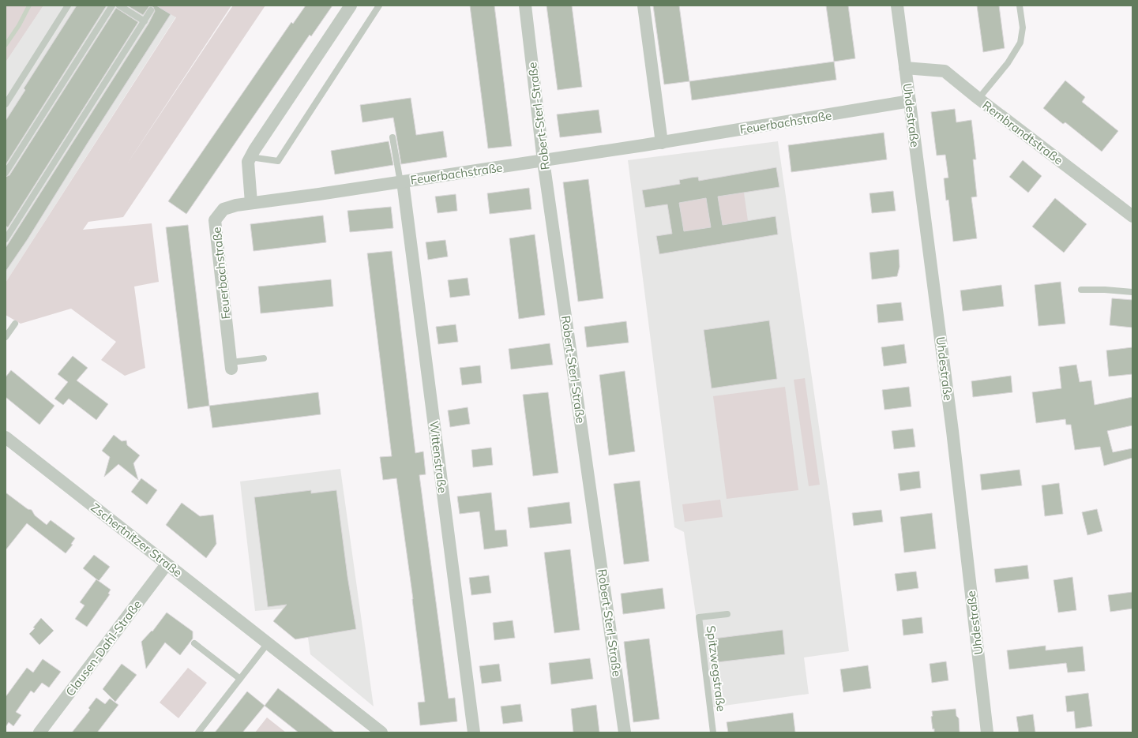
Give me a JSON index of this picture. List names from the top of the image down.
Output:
{
  "streets": {
    "street": [
      "Uhdestraße",
      "Robert-Sterl-Straße",
      "Feuerbachstraße",
      "Rembrandtstraße",
      "Wittenstraße",
      "Zschertnitzer Straße",
      "Clausen-Dahl-Straße"
    ],
    "lane": ["Spitzwegstraße"]
  },
  "crossings": [
    ["Uhdestraße", "Feuerbachstraße"],
    ["Uhdestraße", "Rembrandtstraße"],
    ["Robert-Sterl-Straße", "Feuerbachstraße"],
    ["Feuerbachstraße", "Wittenstraße"],
    ["Zschertnitzer Straße", "Clausen-Dahl-Straße"]
  ]
}
